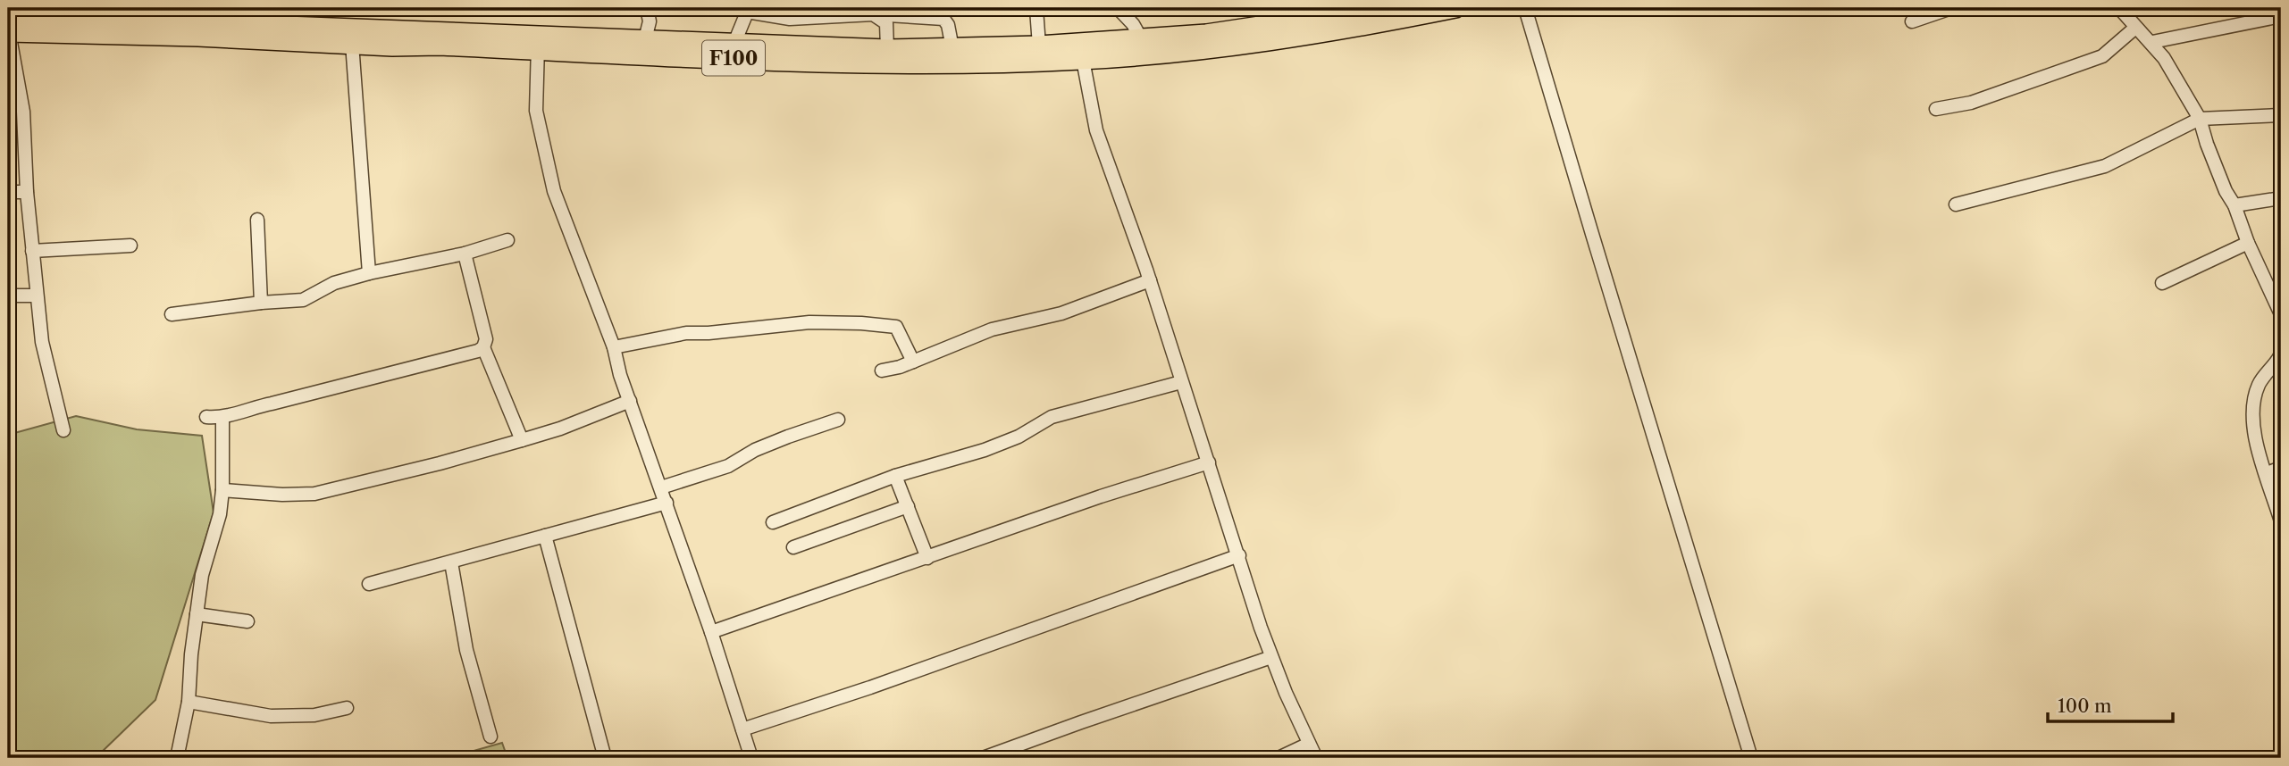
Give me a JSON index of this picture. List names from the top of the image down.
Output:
{
  "streets": {
    "highway": ["F100"]
  },
  "scale_bar": "100 m"
}
